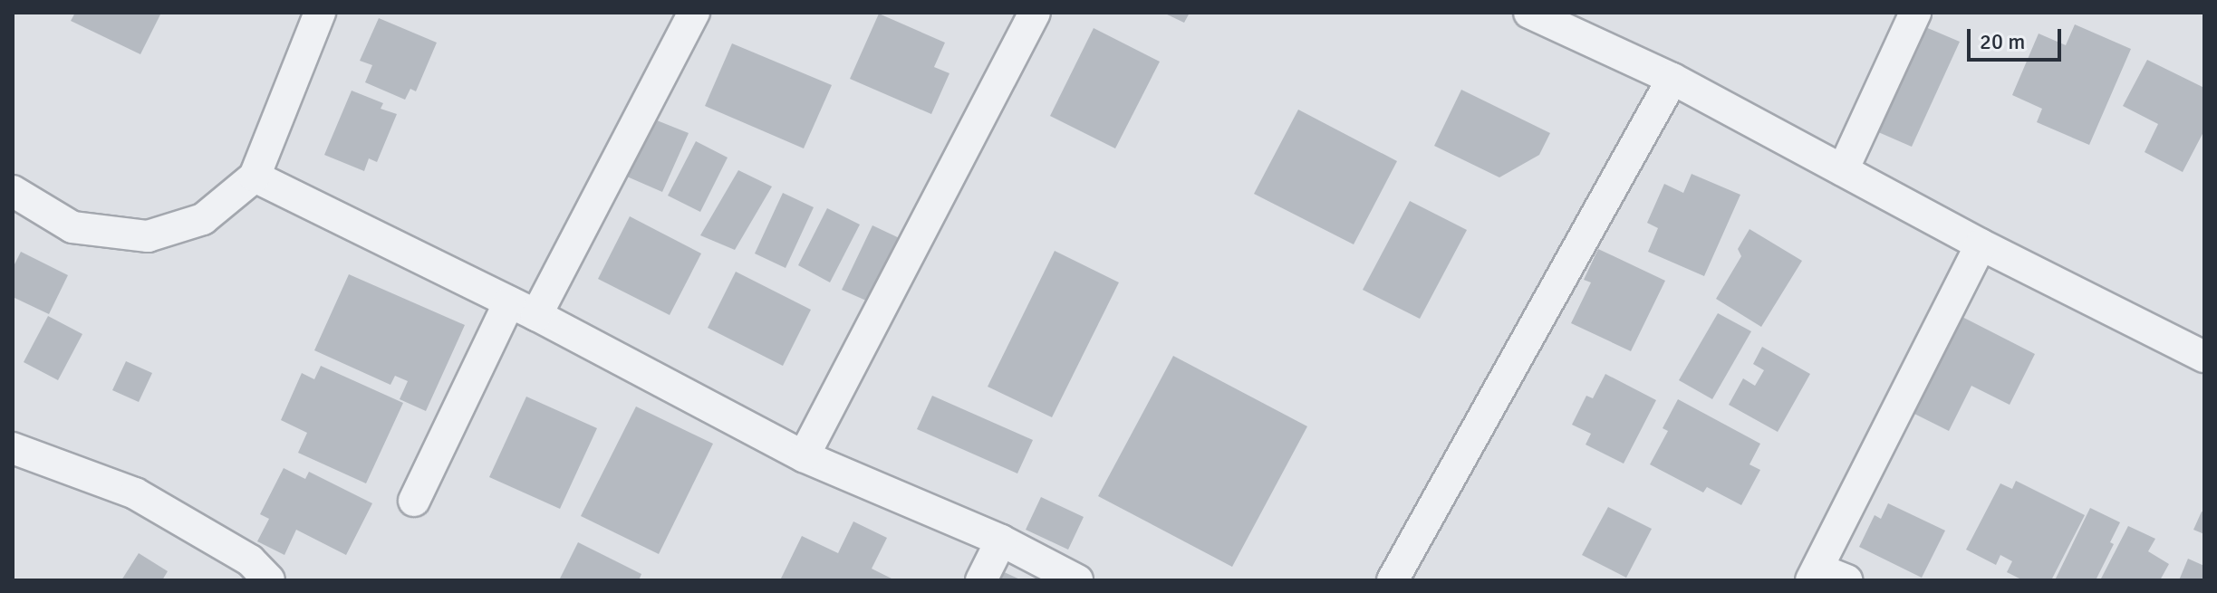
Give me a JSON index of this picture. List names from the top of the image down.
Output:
{
  "scale_bar": "20 m"
}
